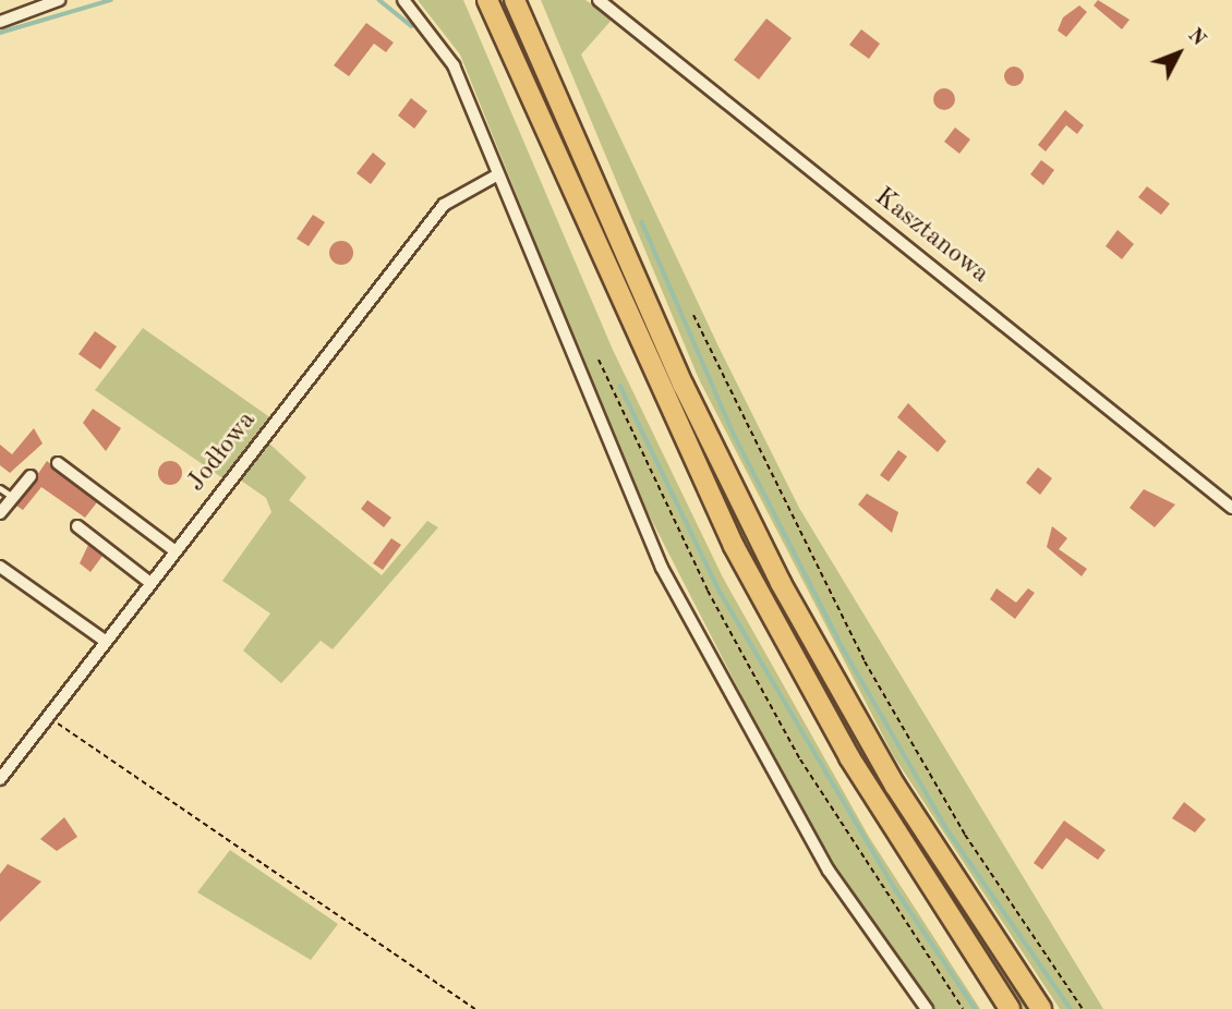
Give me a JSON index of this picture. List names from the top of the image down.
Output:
{
  "streets": {
    "street": ["Kasztanowa", "Jodłowa"]
  },
  "north": "top right"
}
